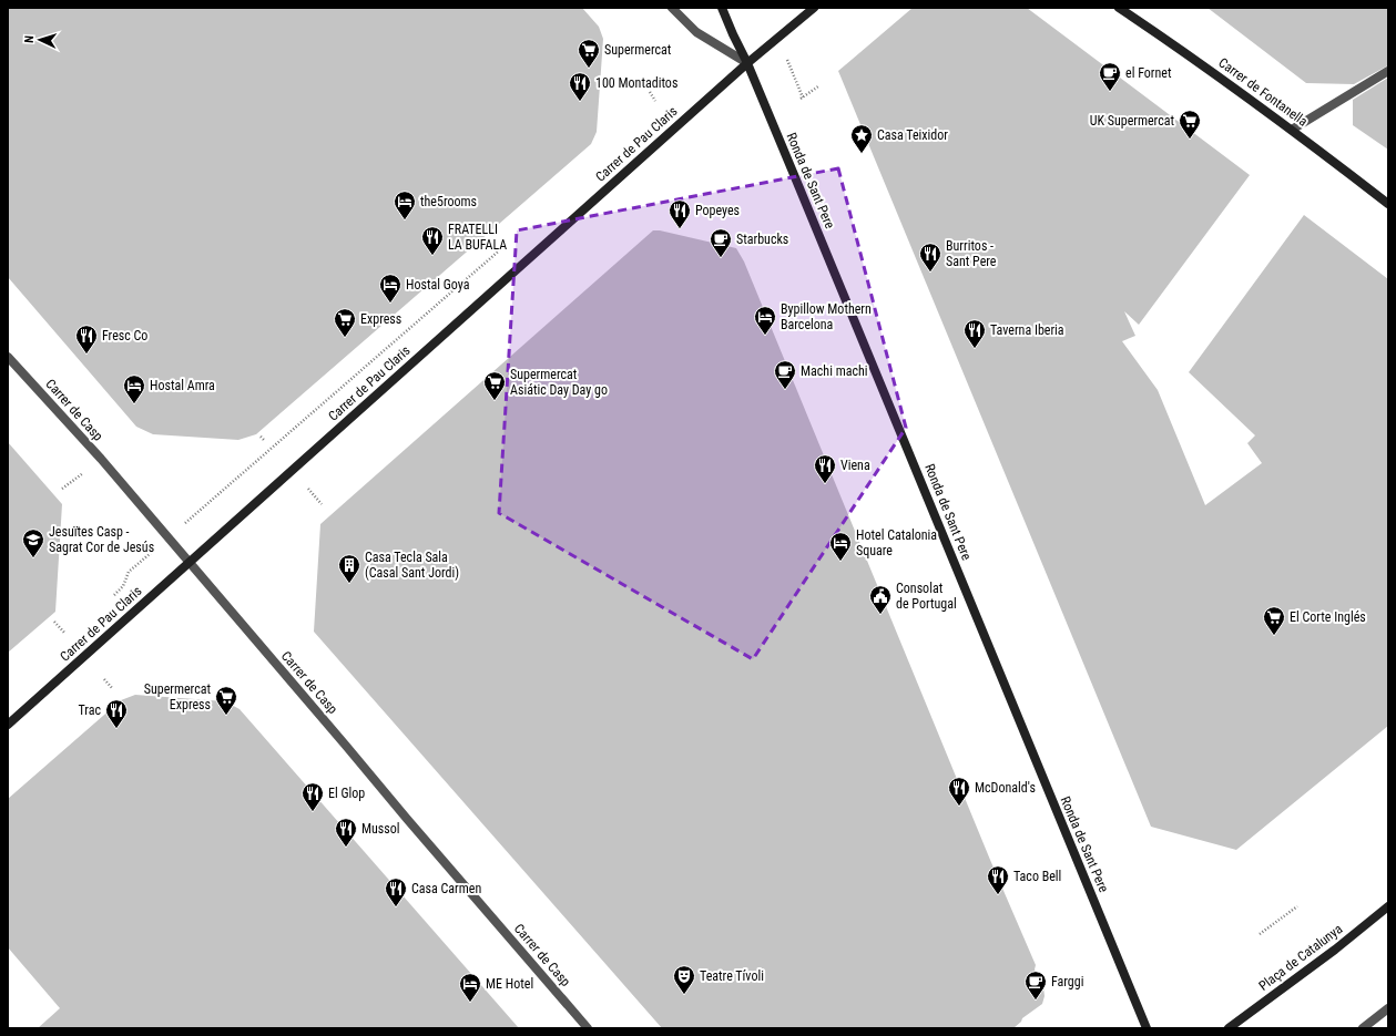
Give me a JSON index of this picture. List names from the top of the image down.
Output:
{
  "streets": {
    "main road": [
      "Carrer de Fontanella",
      "Carrer de Pau Claris",
      "Ronda de Sant Pere",
      "Plaça de Catalunya"
    ],
    "street": ["Carrer de Casp"]
  },
  "crossings": [
    ["Carrer de Pau Claris", "Ronda de Sant Pere"],
    ["Carrer de Pau Claris", "Carrer de Casp"]
  ],
  "places": {
    "supermarket": [
      "Supermercat",
      "UK Supermercat",
      "Express",
      "Supermercat Asiátic Day Day go",
      "El Corte Inglés",
      "Supermercat Express"
    ],
    "cafe": [
      "el Fornet",
      "Starbucks",
      "Machi machi",
      "Farggi"
    ],
    "restaurant": [
      "100 Montaditos",
      "Popeyes",
      "FRATELLI LA BUFALA",
      "Burritos - Sant Pere",
      "Taverna Iberia",
      "Fresc Co",
      "Viena",
      "Trac",
      "McDonald's",
      "El Glop",
      "Mussol",
      "Taco Bell",
      "Casa Carmen"
    ],
    "place": ["Casa Teixidor"],
    "hotel": [
      "the5rooms",
      "Hostal Goya",
      "Bypillow Mothern Barcelona",
      "Hostal Amra",
      "Hotel Catalonia Square",
      "ME Hotel"
    ],
    "school or university": ["Jesuïtes Casp - Sagrat Cor de Jesús"],
    "building": ["Casa Tecla Sala (Casal Sant Jordi)"],
    "public building": ["Consolat de Portugal"],
    "theatre": ["Teatre Tívoli"]
  },
  "north": "left"
}
